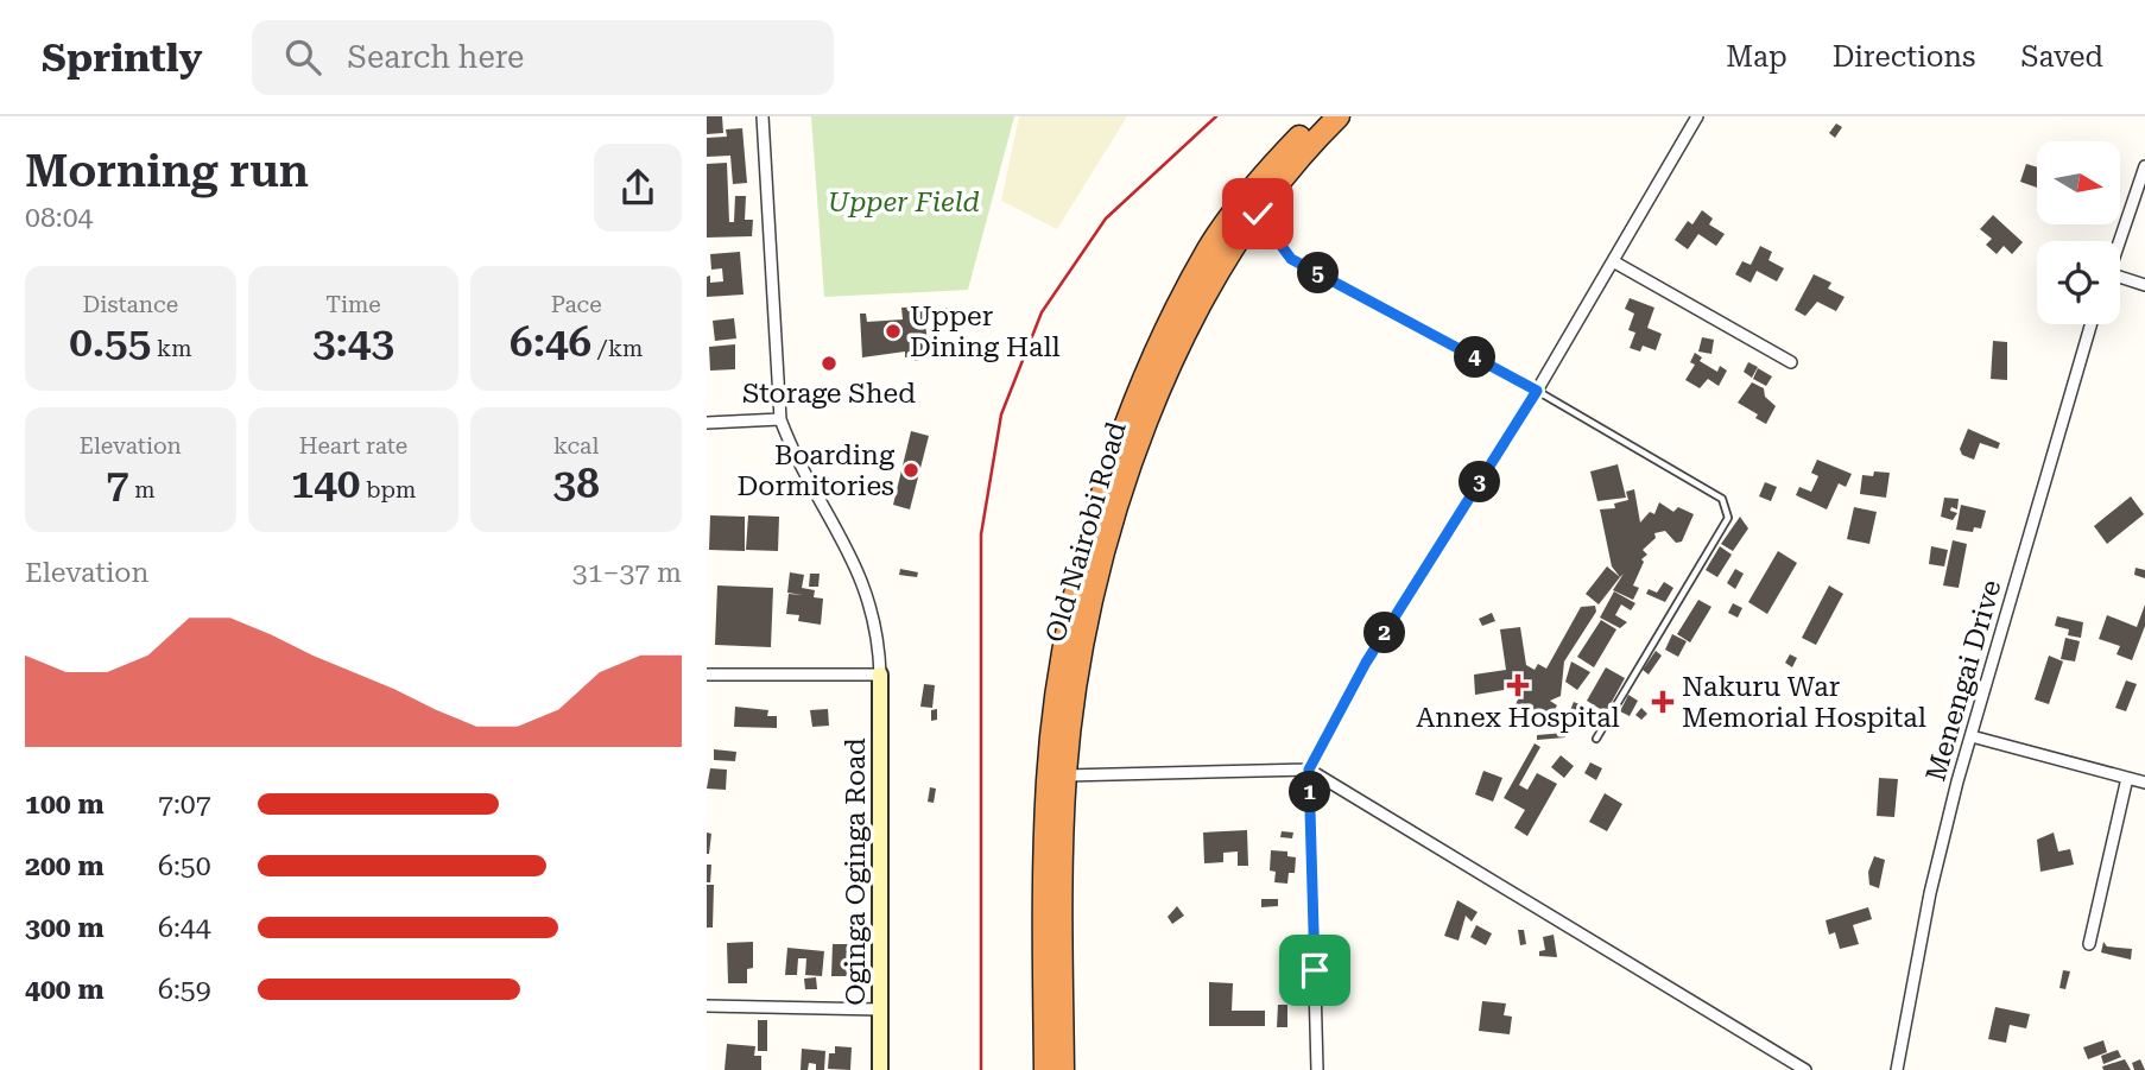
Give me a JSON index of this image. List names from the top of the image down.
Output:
{
  "streets": {
    "highway": ["Old Nairobi Road"],
    "street": ["Menengai Drive", "Oginga Oginga Road"]
  },
  "parks": ["Upper Field"],
  "places": {
    "other": ["Upper Dining Hall", "Storage Shed", "Boarding Dormitories"],
    "health": ["Annex Hospital", "Nakuru War Memorial Hospital"]
  },
  "north": "right",
  "page": {
    "header": "Sprintly",
    "search": "Search here",
    "nav": ["Map", "Directions", "Saved"],
    "heading": ["Morning run", "08:04"],
    "pins": [
      "5",
      "4",
      "3",
      "2",
      "1"
    ],
    "stats": [
      ["Distance", "0.55 km"],
      ["Time", "3:43"],
      ["Pace", "6:46 /km"],
      ["Elevation", "7 m"],
      ["Heart rate", "140 bpm"],
      ["kcal", "38"]
    ],
    "chart": ["Elevation", "31–37 m"],
    "list": [
      {
        "name": "100 m",
        "note": "7:07"
      },
      {
        "name": "200 m",
        "note": "6:50"
      },
      {
        "name": "300 m",
        "note": "6:44"
      },
      {
        "name": "400 m",
        "note": "6:59"
      }
    ]
  }
}
